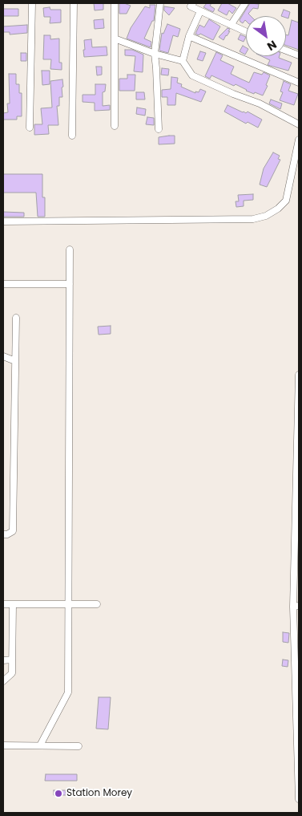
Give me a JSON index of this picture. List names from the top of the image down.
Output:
{
  "places": ["Station Morey"],
  "north": "bottom right"
}
